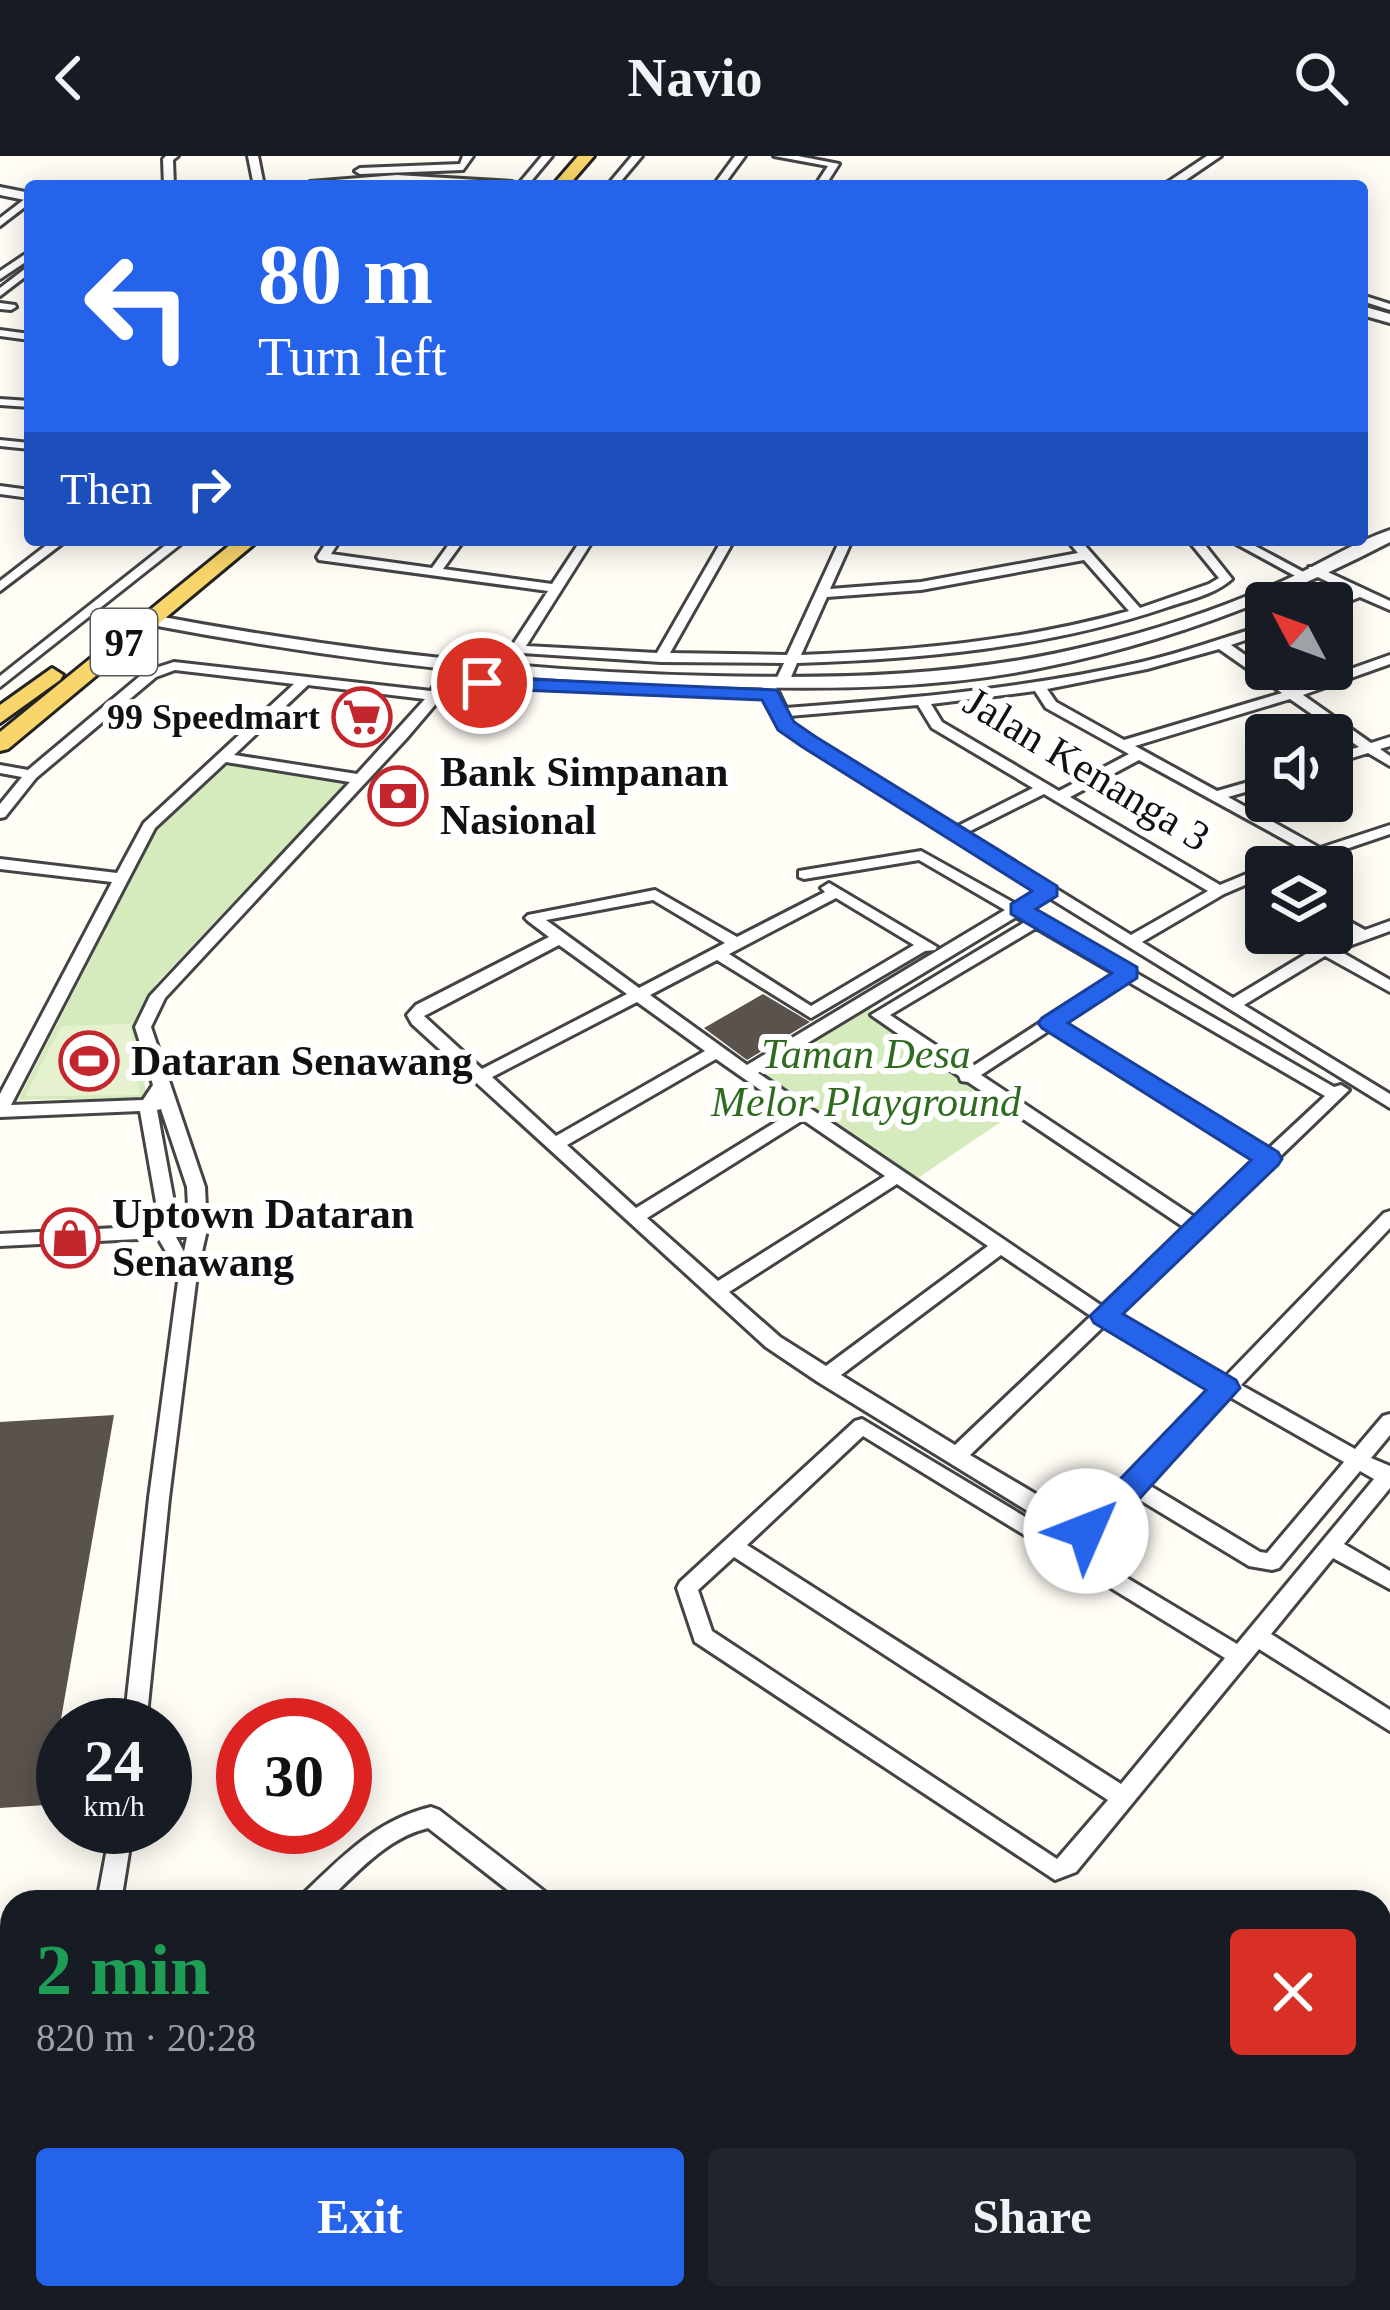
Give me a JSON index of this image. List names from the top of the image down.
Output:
{
  "streets": {
    "main road": ["97"],
    "street": ["Jalan Kenanga 3"]
  },
  "parks": ["Taman Desa Melor Playground"],
  "places": {
    "supermarket": ["99 Speedmart"],
    "bank": ["Bank Simpanan Nasional"],
    "sports": ["Dataran Senawang"],
    "shop": ["Uptown Dataran Senawang"]
  },
  "north": "top left",
  "page": {
    "header": "Navio",
    "turn": ["80 m", "Turn left"],
    "then": "Then",
    "speed": "24 km/h",
    "limit": "30",
    "heading": ["2 min", "820 m · 20:28"],
    "buttons": ["Exit", "Share"]
  }
}
